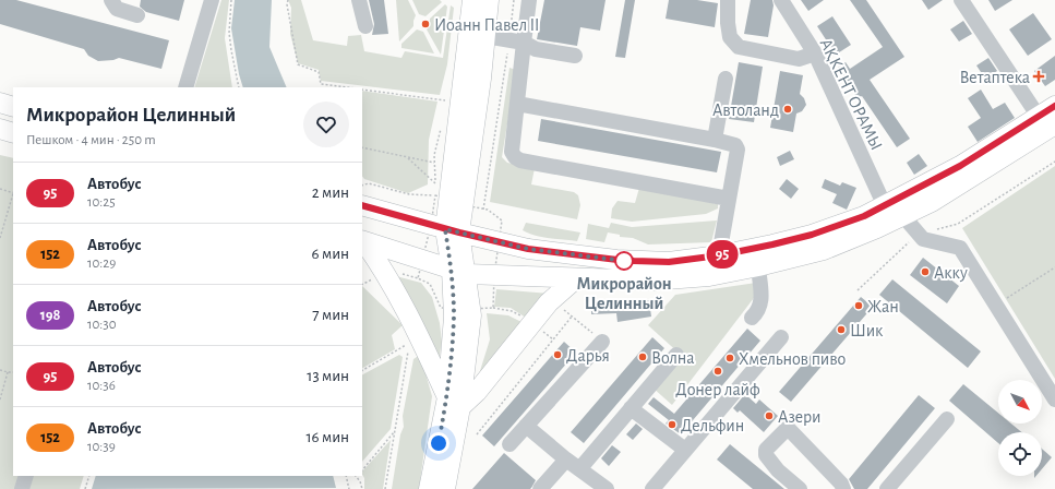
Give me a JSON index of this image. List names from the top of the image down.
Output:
{
  "streets": {
    "street": ["АҚКЕНТ ОРАМЫ"]
  },
  "places": {
    "other": [
      "Иоанн Павел II",
      "Автоланд",
      "Микрорайон Целинный",
      "Акку",
      "Жан",
      "Шик",
      "Дарья",
      "Волна",
      "Хмельнов пиво",
      "Донер лайф",
      "Азери",
      "Дельфин"
    ],
    "health": ["Ветаптека"]
  },
  "lines": ["bus line 95"],
  "north": "bottom right",
  "page": {
    "on_map": "95",
    "heading": ["Микрорайон Целинный", "Пешком · 4 мин · 250 m"],
    "list": [
      {
        "mark": "95",
        "name": "Автобус",
        "note": "10:25",
        "value": "2 мин"
      },
      {
        "mark": "152",
        "name": "Автобус",
        "note": "10:29",
        "value": "6 мин"
      },
      {
        "mark": "198",
        "name": "Автобус",
        "note": "10:30",
        "value": "7 мин"
      },
      {
        "mark": "95",
        "name": "Автобус",
        "note": "10:36",
        "value": "13 мин"
      },
      {
        "mark": "152",
        "name": "Автобус",
        "note": "10:39",
        "value": "16 мин"
      }
    ]
  }
}
